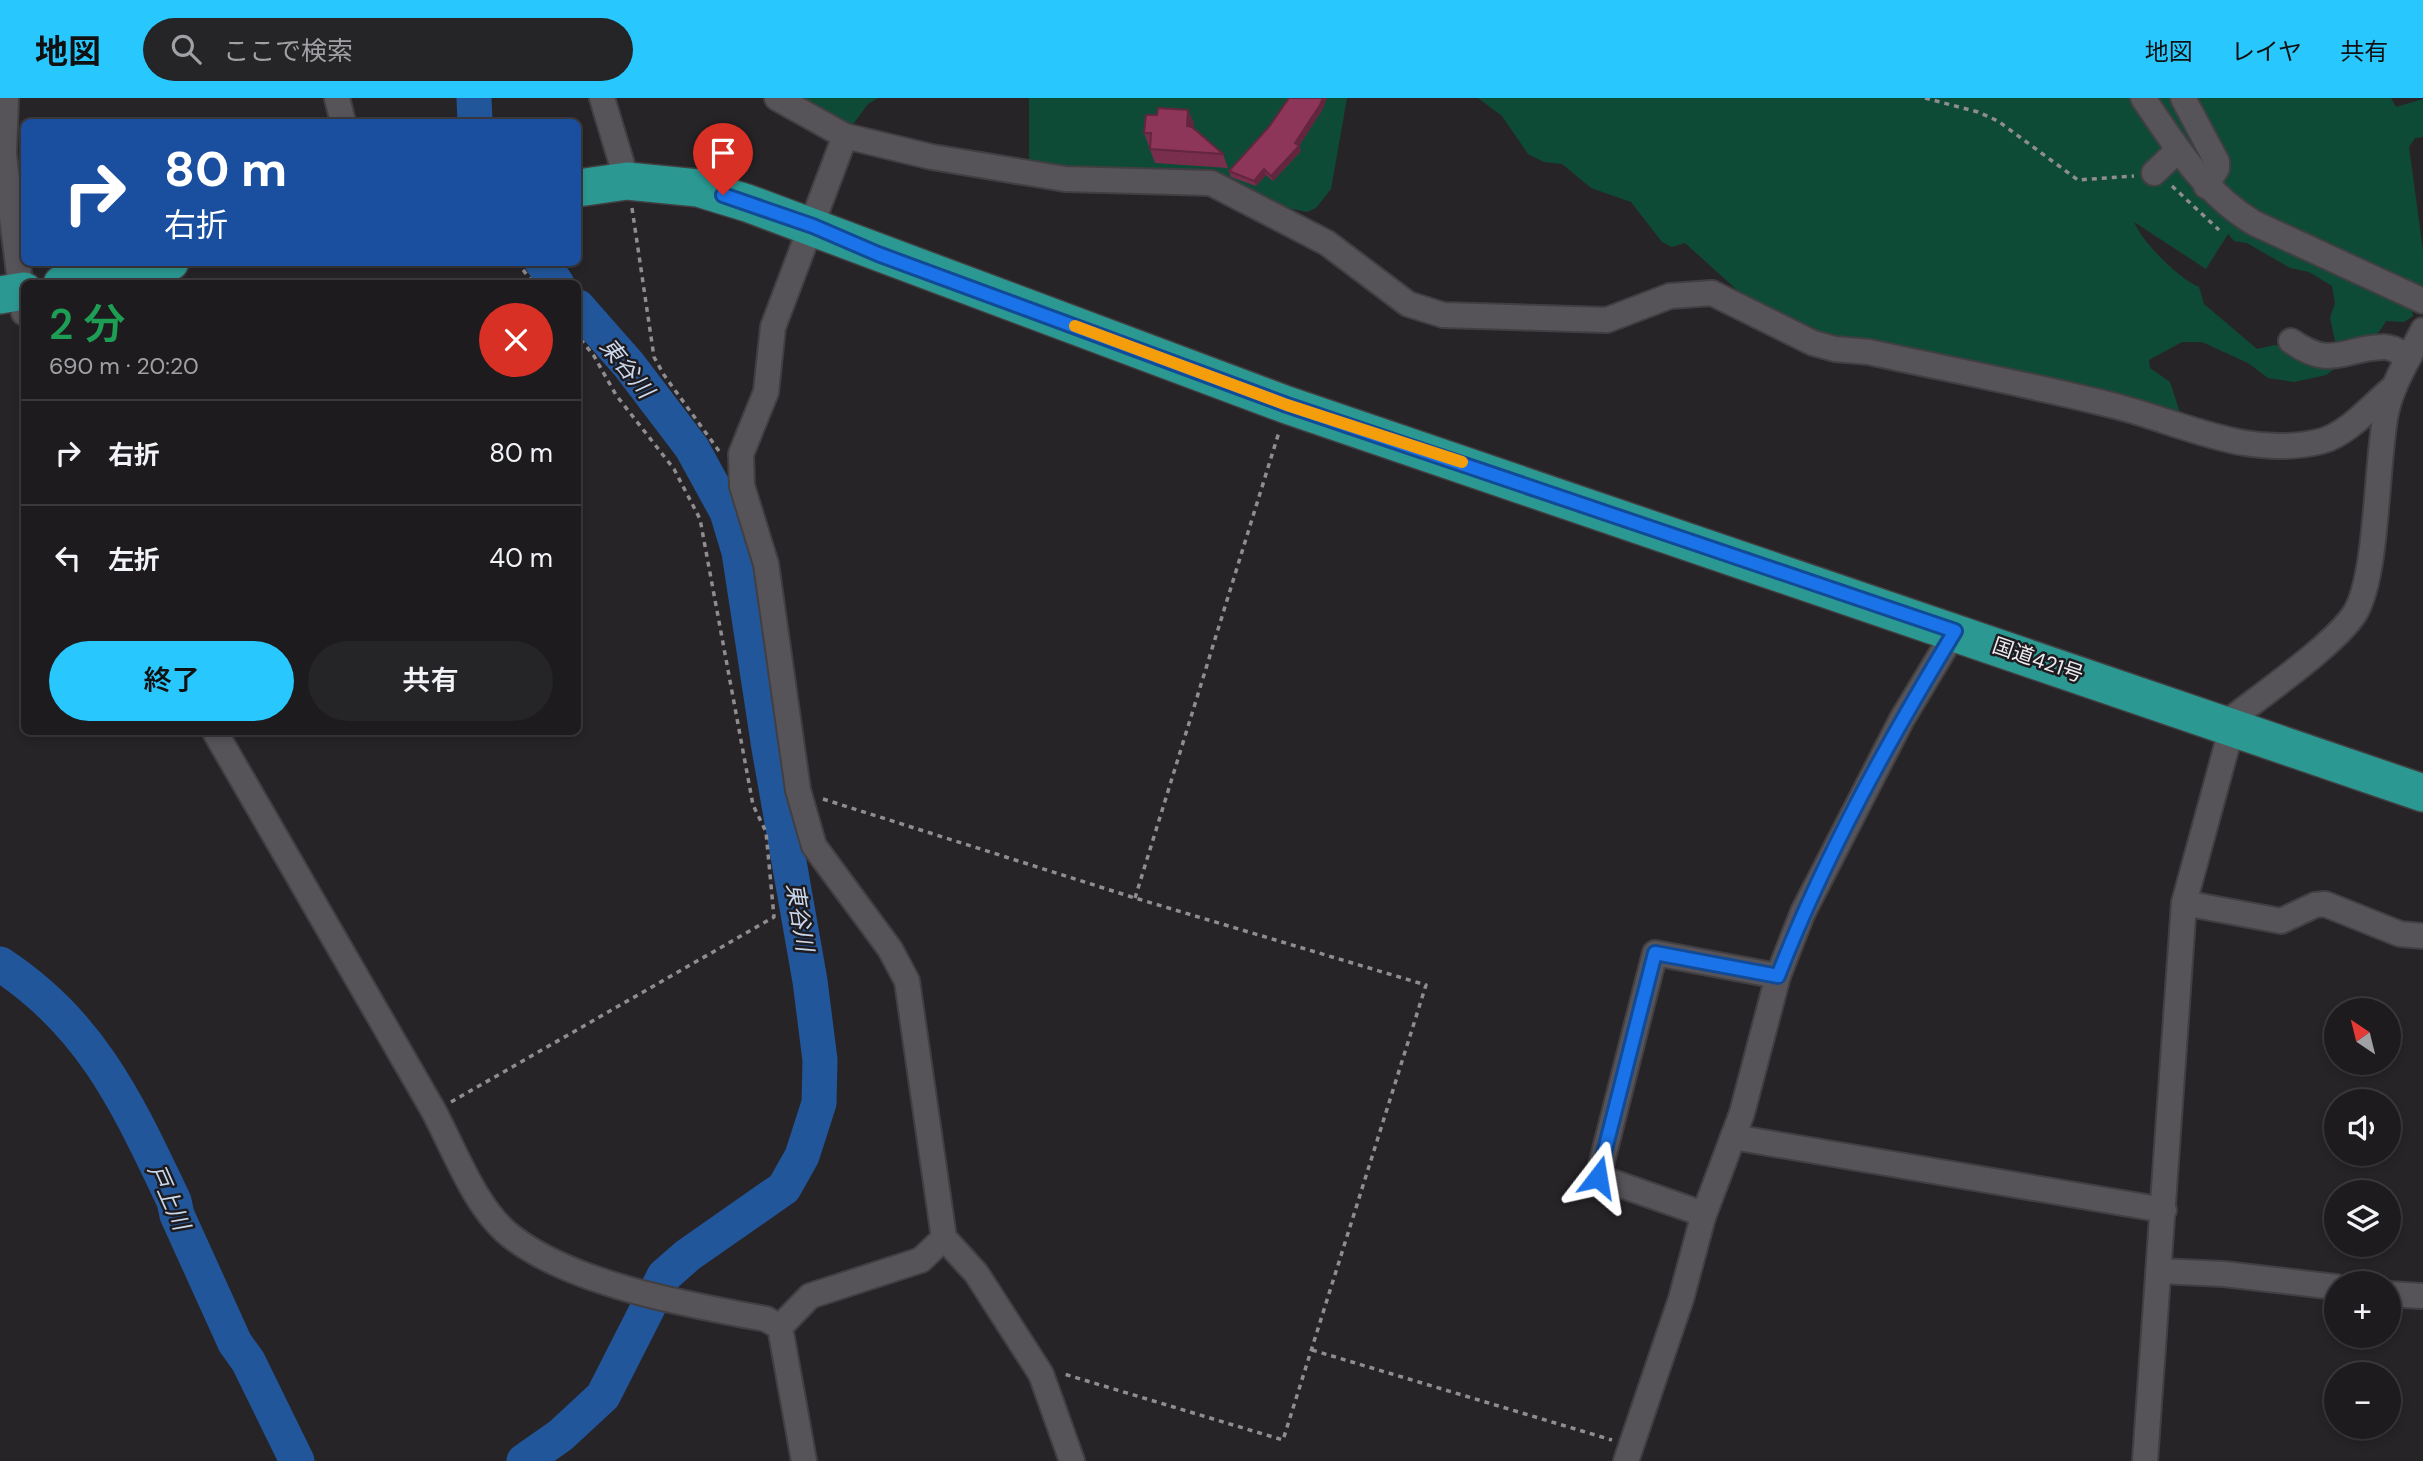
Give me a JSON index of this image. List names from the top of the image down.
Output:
{
  "streets": {
    "highway": ["国道421号"]
  },
  "water": ["東谷川", "戸上川"],
  "north": "top left",
  "page": {
    "header": "地図",
    "search": "ここで検索",
    "nav": ["地図", "レイヤ", "共有"],
    "turn": ["80 m", "右折"],
    "heading": ["2 分", "690 m · 20:20"],
    "list": [
      {
        "name": "右折",
        "value": "80 m"
      },
      {
        "name": "左折",
        "value": "40 m"
      }
    ],
    "buttons": ["終了", "共有"],
    "map_buttons": ["+", "−"]
  }
}
